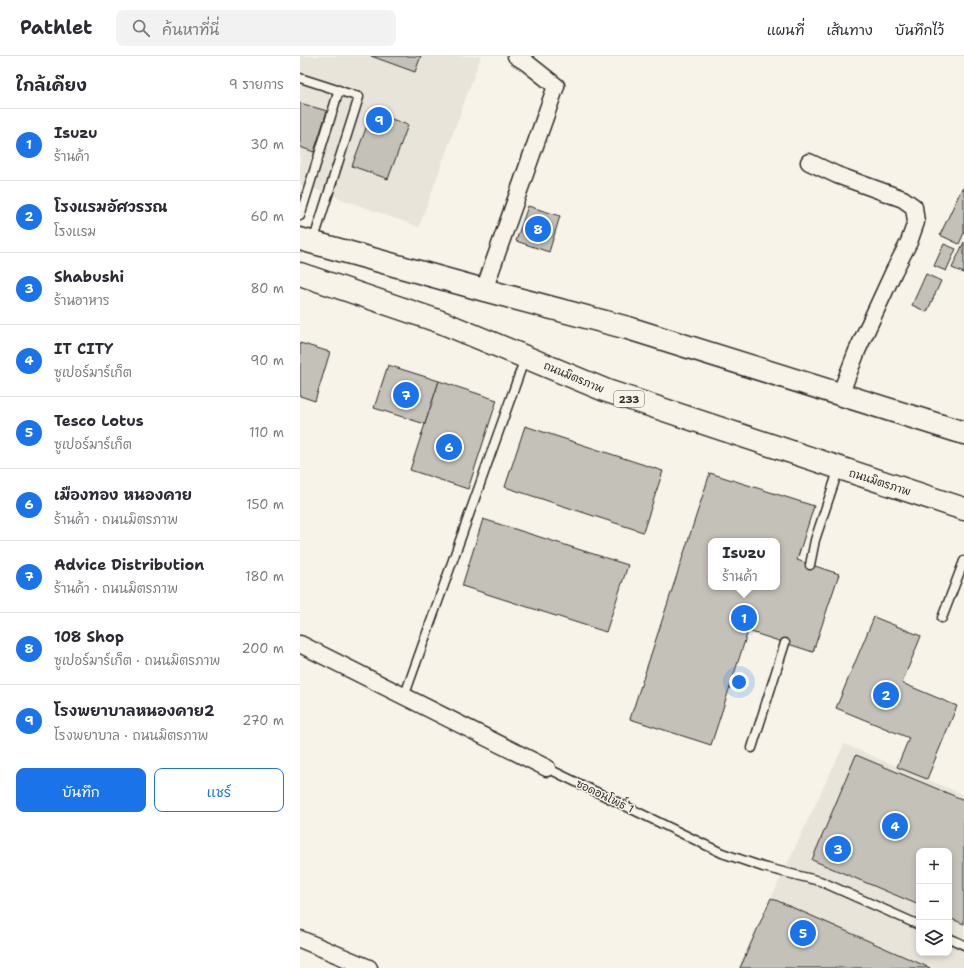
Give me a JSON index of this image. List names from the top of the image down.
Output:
{
  "streets": {
    "main road": ["ถนนมิตรภาพ", "233"],
    "street": ["ซอดอนโพธิ์ 1"]
  },
  "page": {
    "header": "Pathlet",
    "search": "ค้นหาที่นี่",
    "nav": ["แผนที่", "เส้นทาง", "บันทึกไว้"],
    "heading": ["ใกล้เคียง", "9 รายการ"],
    "pins": [
      "9",
      "8",
      "7",
      "6",
      "1",
      "2",
      "4",
      "3",
      "5"
    ],
    "list": [
      {
        "mark": "1",
        "name": "Isuzu",
        "note": "ร้านค้า",
        "value": "30 m"
      },
      {
        "mark": "2",
        "name": "โรงแรมอัศวรรณ",
        "note": "โรงแรม",
        "value": "60 m"
      },
      {
        "mark": "3",
        "name": "Shabushi",
        "note": "ร้านอาหาร",
        "value": "80 m"
      },
      {
        "mark": "4",
        "name": "IT CITY",
        "note": "ซูเปอร์มาร์เก็ต",
        "value": "90 m"
      },
      {
        "mark": "5",
        "name": "Tesco Lotus",
        "note": "ซูเปอร์มาร์เก็ต",
        "value": "110 m"
      },
      {
        "mark": "6",
        "name": "เมืองทอง หนองคาย",
        "note": "ร้านค้า · ถนนมิตรภาพ",
        "value": "150 m"
      },
      {
        "mark": "7",
        "name": "Advice Distribution",
        "note": "ร้านค้า · ถนนมิตรภาพ",
        "value": "180 m"
      },
      {
        "mark": "8",
        "name": "108 Shop",
        "note": "ซูเปอร์มาร์เก็ต · ถนนมิตรภาพ",
        "value": "200 m"
      },
      {
        "mark": "9",
        "name": "โรงพยาบาลหนองคาย2",
        "note": "โรงพยาบาล · ถนนมิตรภาพ",
        "value": "270 m"
      }
    ],
    "popup": ["Isuzu", "ร้านค้า"],
    "buttons": ["บันทึก", "แชร์"],
    "map_buttons": ["+", "−"]
  }
}
